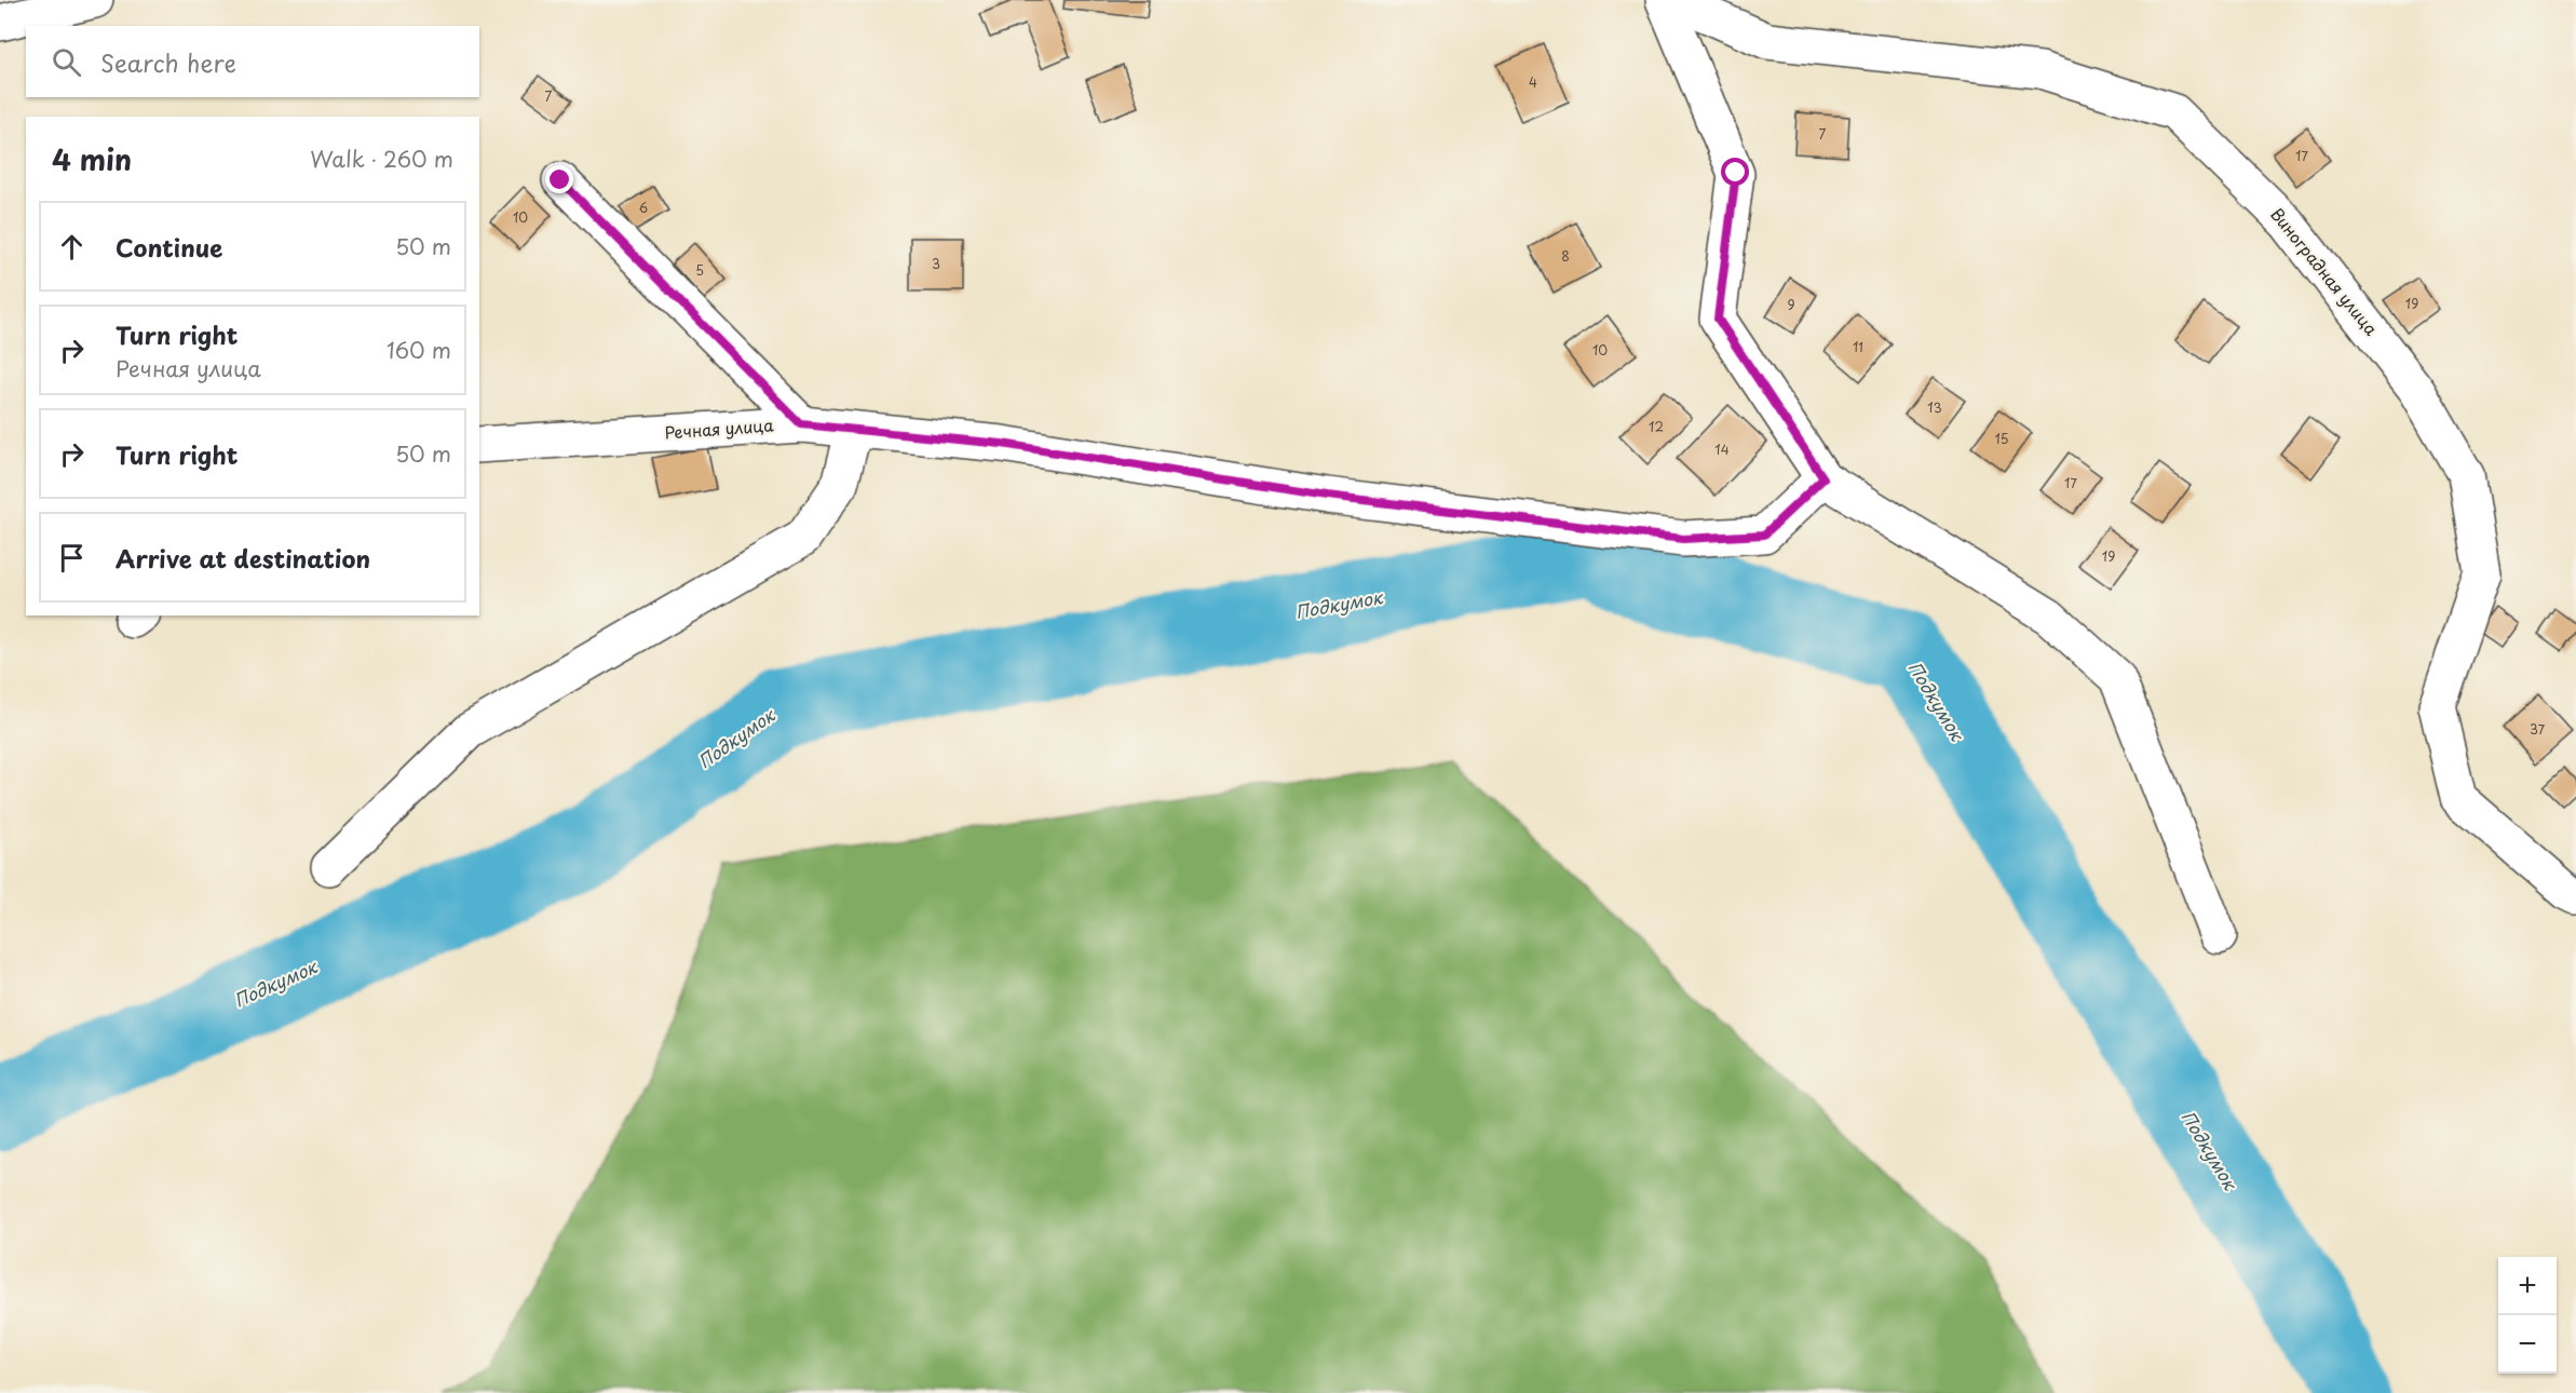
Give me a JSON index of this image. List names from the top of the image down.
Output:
{
  "streets": {
    "street": ["Виноградная улица", "Речная улица"]
  },
  "water": ["Подкумок"],
  "house_numbers": [
    "4",
    "7",
    "7",
    "17",
    "6",
    "10",
    "8",
    "3",
    "5",
    "19",
    "9",
    "11",
    "10",
    "13",
    "12",
    "15",
    "14",
    "17",
    "19",
    "37"
  ],
  "page": {
    "search": "Search here",
    "heading": ["4 min", "Walk · 260 m"],
    "list": [
      ["Continue", "50 m"],
      ["Turn right", "Речная улица", "160 m"],
      ["Turn right", "50 m"],
      "Arrive at destination"
    ],
    "map_buttons": ["+", "−"]
  }
}
